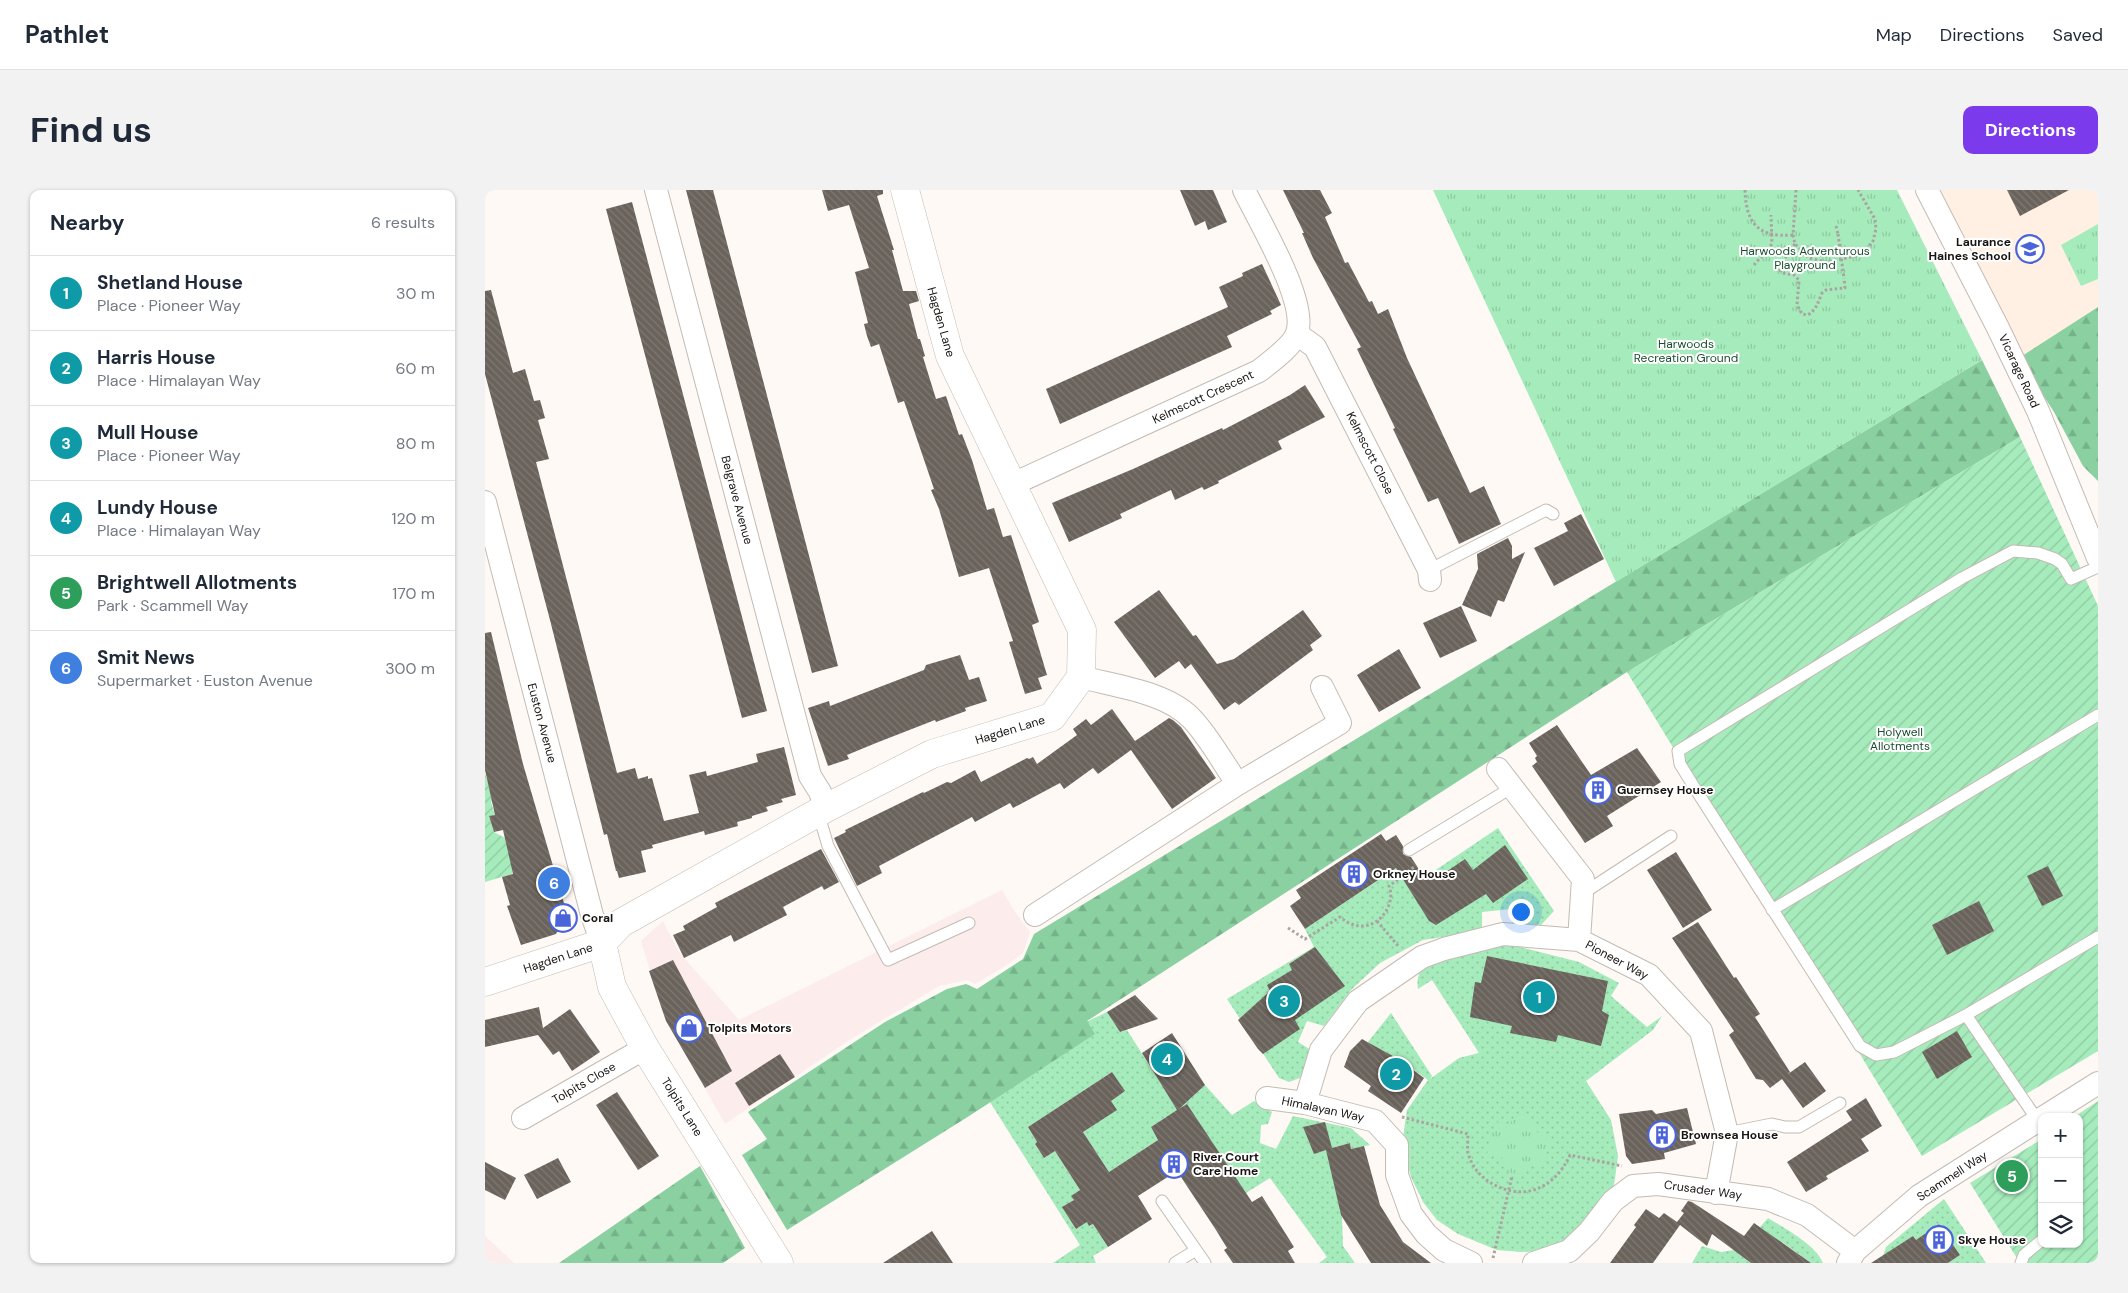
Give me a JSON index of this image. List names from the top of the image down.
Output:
{
  "streets": {
    "main road": ["Hagden Lane", "Tolpits Lane"],
    "street": [
      "Vicarage Road",
      "Kelmscott Crescent",
      "Kelmscott Close",
      "Belgrave Avenue",
      "Euston Avenue",
      "Pioneer Way",
      "Tolpits Close",
      "Himalayan Way",
      "Scammell Way",
      "Crusader Way"
    ]
  },
  "crossings": [
    ["Hagden Lane", "Kelmscott Crescent"],
    ["Hagden Lane", "Belgrave Avenue"],
    ["Hagden Lane", "Euston Avenue"],
    ["Hagden Lane", "Tolpits Lane"],
    ["Kelmscott Crescent", "Kelmscott Close"],
    ["Euston Avenue", "Tolpits Lane"],
    ["Pioneer Way", "Himalayan Way"],
    ["Pioneer Way", "Crusader Way"],
    ["Tolpits Close", "Tolpits Lane"],
    ["Scammell Way", "Crusader Way"]
  ],
  "parks": ["Harwoods Adventurous Playground", "Harwoods Recreation Ground", "Holywell Allotments"],
  "places": {
    "school or university": ["Laurance Haines School"],
    "building": [
      "Guernsey House",
      "Orkney House",
      "Brownsea House",
      "River Court Care Home",
      "Skye House"
    ],
    "shop": ["Coral", "Tolpits Motors"]
  },
  "page": {
    "header": "Pathlet",
    "nav": ["Map", "Directions", "Saved"],
    "buttons": "Directions",
    "title": "Find us",
    "heading": ["Nearby", "6 results"],
    "list": [
      {
        "mark": "1",
        "name": "Shetland House",
        "note": "Place · Pioneer Way",
        "value": "30 m"
      },
      {
        "mark": "2",
        "name": "Harris House",
        "note": "Place · Himalayan Way",
        "value": "60 m"
      },
      {
        "mark": "3",
        "name": "Mull House",
        "note": "Place · Pioneer Way",
        "value": "80 m"
      },
      {
        "mark": "4",
        "name": "Lundy House",
        "note": "Place · Himalayan Way",
        "value": "120 m"
      },
      {
        "mark": "5",
        "name": "Brightwell Allotments",
        "note": "Park · Scammell Way",
        "value": "170 m"
      },
      {
        "mark": "6",
        "name": "Smit News",
        "note": "Supermarket · Euston Avenue",
        "value": "300 m"
      }
    ],
    "pins": [
      "6",
      "1",
      "3",
      "4",
      "2",
      "5"
    ],
    "map_buttons": ["+", "−"]
  }
}
